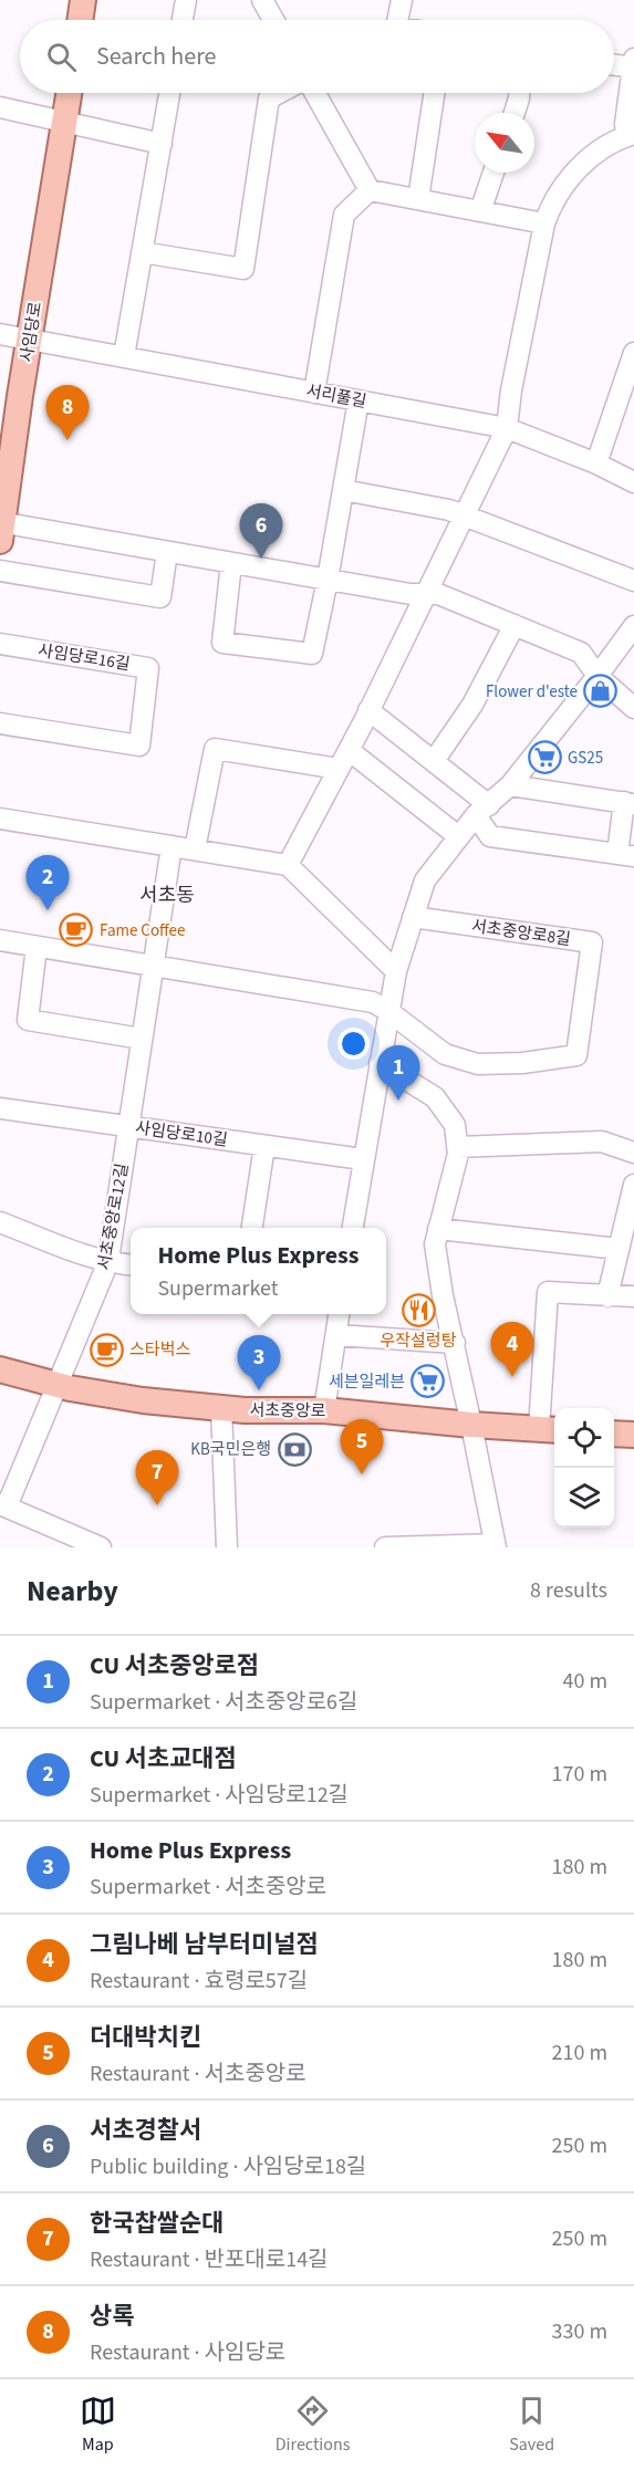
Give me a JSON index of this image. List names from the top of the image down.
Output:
{
  "streets": {
    "main road": ["사임당로", "서초중앙로"],
    "street": [
      "서리풀길",
      "사임당로16길",
      "서초중앙로8길",
      "사임당로10길",
      "서초중앙로12길"
    ]
  },
  "crossings": [
    ["사임당로", "서리풀길"],
    ["사임당로10길", "서초중앙로12길"],
    ["서초중앙로12길", "서초중앙로"]
  ],
  "districts": ["서초동"],
  "places": {
    "shop": ["Flower d'este"],
    "supermarket": ["GS25", "세븐일레븐"],
    "cafe": ["Fame Coffee", "스타벅스"],
    "restaurant": ["우작설렁탕"],
    "bank": ["KB국민은행"]
  },
  "north": "top left",
  "page": {
    "search": "Search here",
    "pins": [
      "8",
      "6",
      "2",
      "1",
      "4",
      "3",
      "5",
      "7"
    ],
    "popup": ["Home Plus Express", "Supermarket"],
    "heading": ["Nearby", "8 results"],
    "list": [
      {
        "mark": "1",
        "name": "CU 서초중앙로점",
        "note": "Supermarket · 서초중앙로6길",
        "value": "40 m"
      },
      {
        "mark": "2",
        "name": "CU 서초교대점",
        "note": "Supermarket · 사임당로12길",
        "value": "170 m"
      },
      {
        "mark": "3",
        "name": "Home Plus Express",
        "note": "Supermarket · 서초중앙로",
        "value": "180 m"
      },
      {
        "mark": "4",
        "name": "그림나베 남부터미널점",
        "note": "Restaurant · 효령로57길",
        "value": "180 m"
      },
      {
        "mark": "5",
        "name": "더대박치킨",
        "note": "Restaurant · 서초중앙로",
        "value": "210 m"
      },
      {
        "mark": "6",
        "name": "서초경찰서",
        "note": "Public building · 사임당로18길",
        "value": "250 m"
      },
      {
        "mark": "7",
        "name": "한국찹쌀순대",
        "note": "Restaurant · 반포대로14길",
        "value": "250 m"
      },
      {
        "mark": "8",
        "name": "상록",
        "note": "Restaurant · 사임당로",
        "value": "330 m"
      }
    ],
    "nav": ["Map", "Directions", "Saved"]
  }
}
